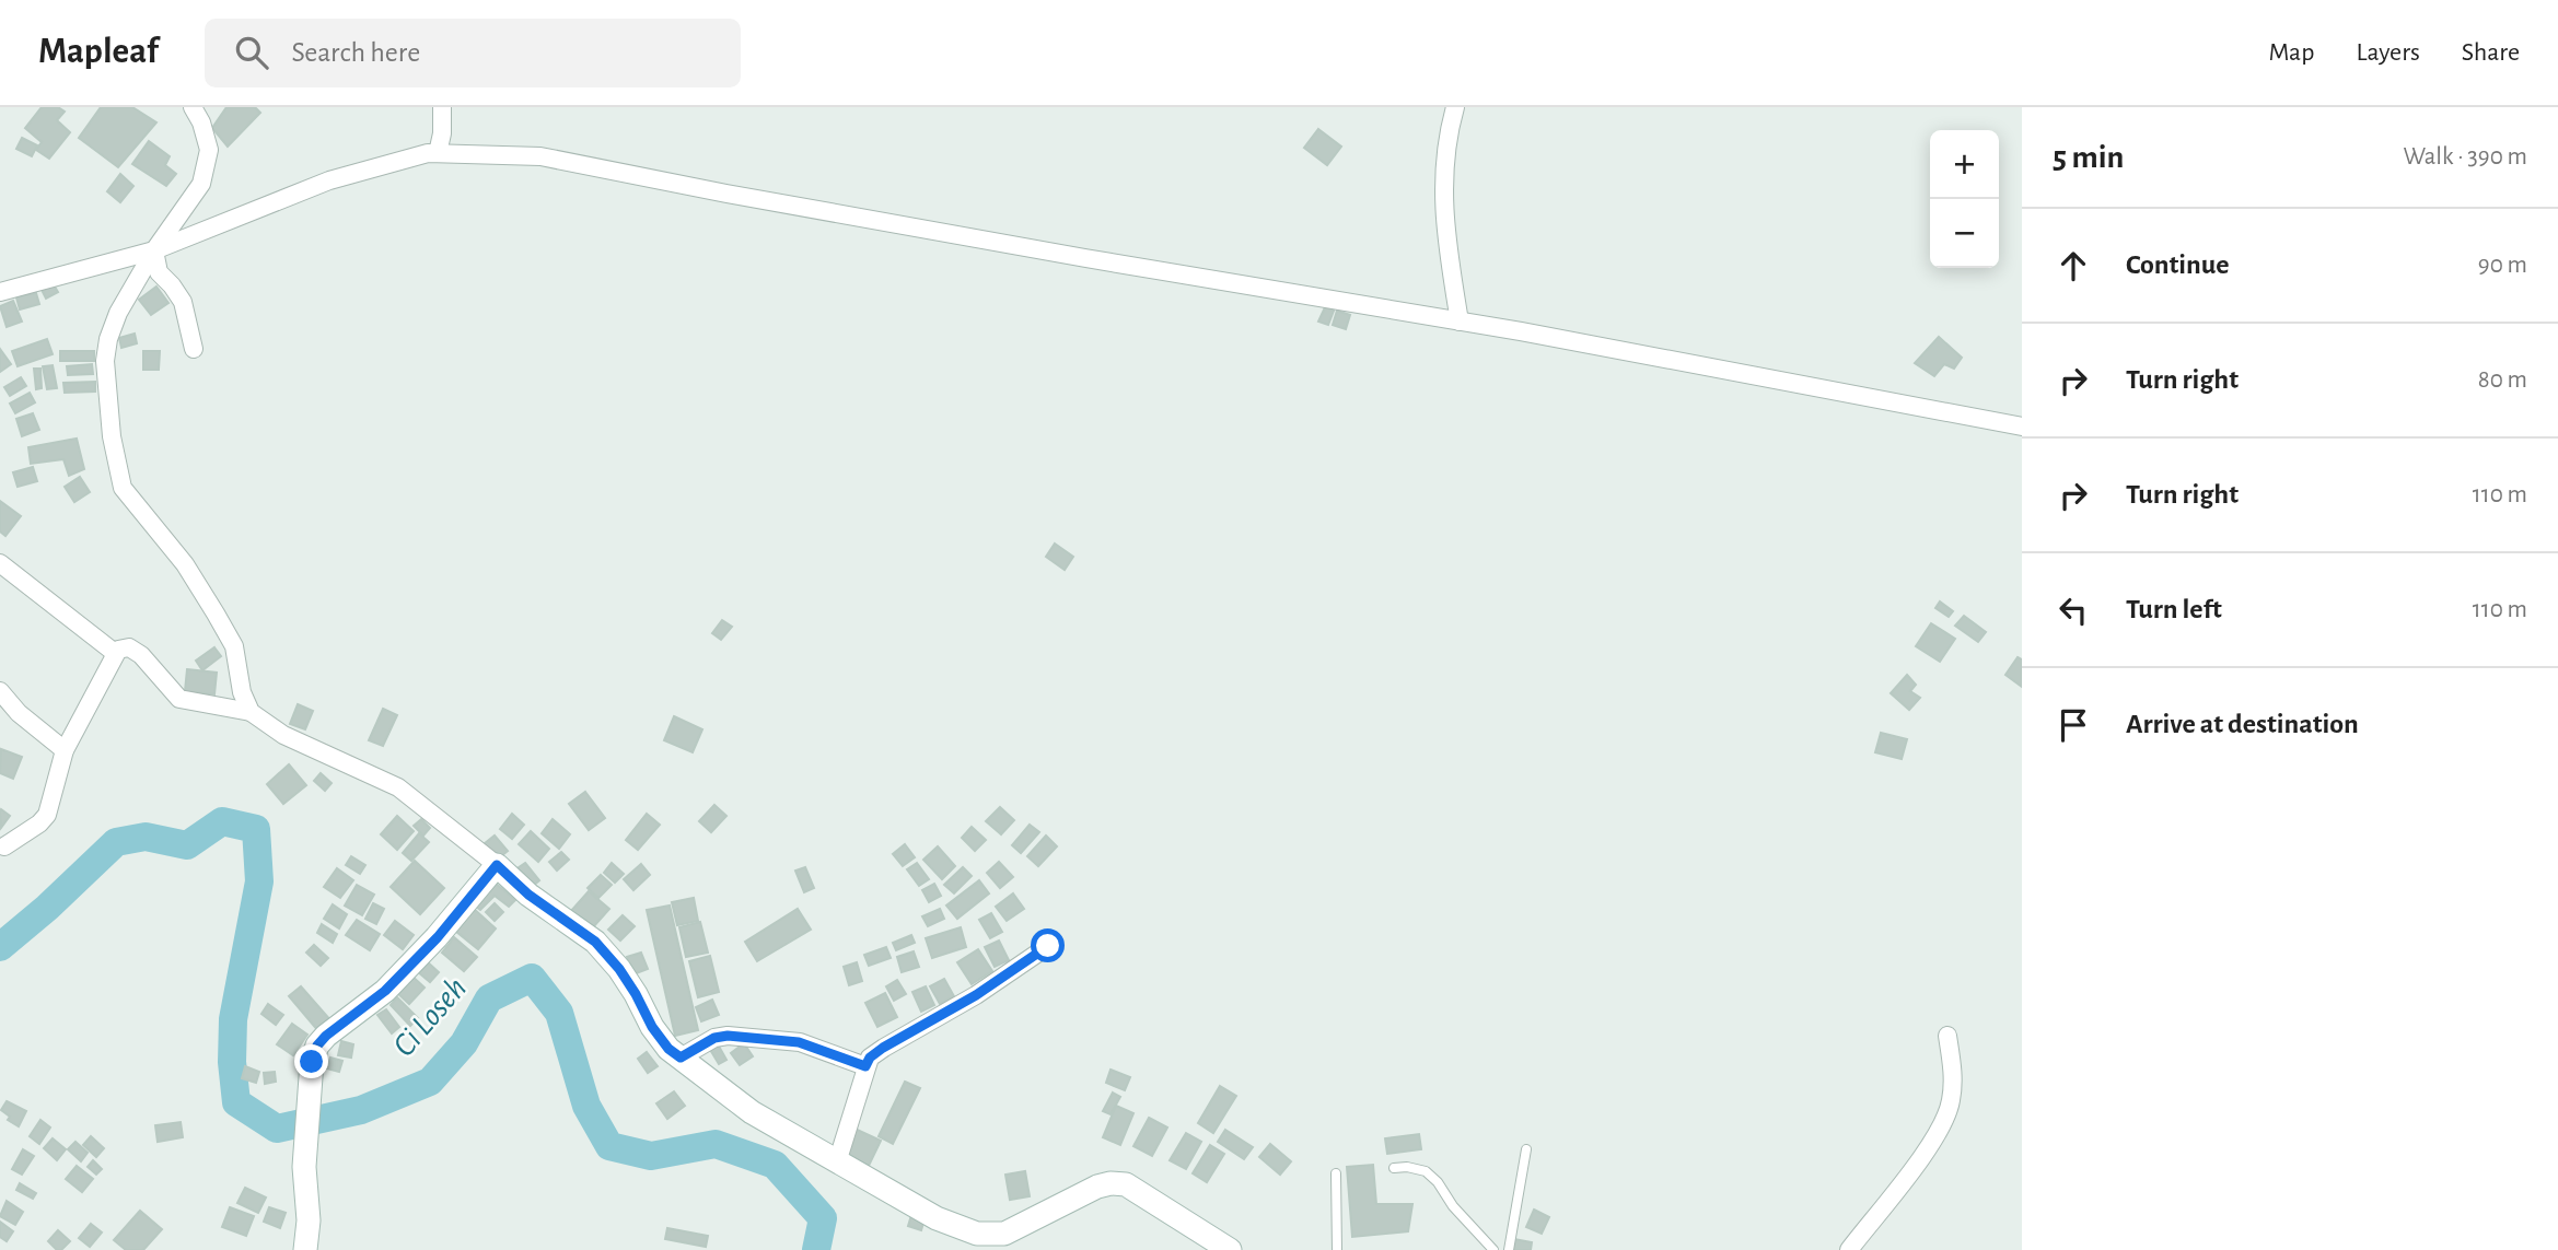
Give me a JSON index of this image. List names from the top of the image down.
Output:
{
  "water": ["Ci Loseh"],
  "page": {
    "header": "Mapleaf",
    "search": "Search here",
    "nav": ["Map", "Layers", "Share"],
    "heading": ["5 min", "Walk · 390 m"],
    "map_buttons": ["+", "−"],
    "list": [
      ["Continue", "90 m"],
      ["Turn right", "80 m"],
      ["Turn right", "110 m"],
      ["Turn left", "110 m"],
      "Arrive at destination"
    ]
  }
}
